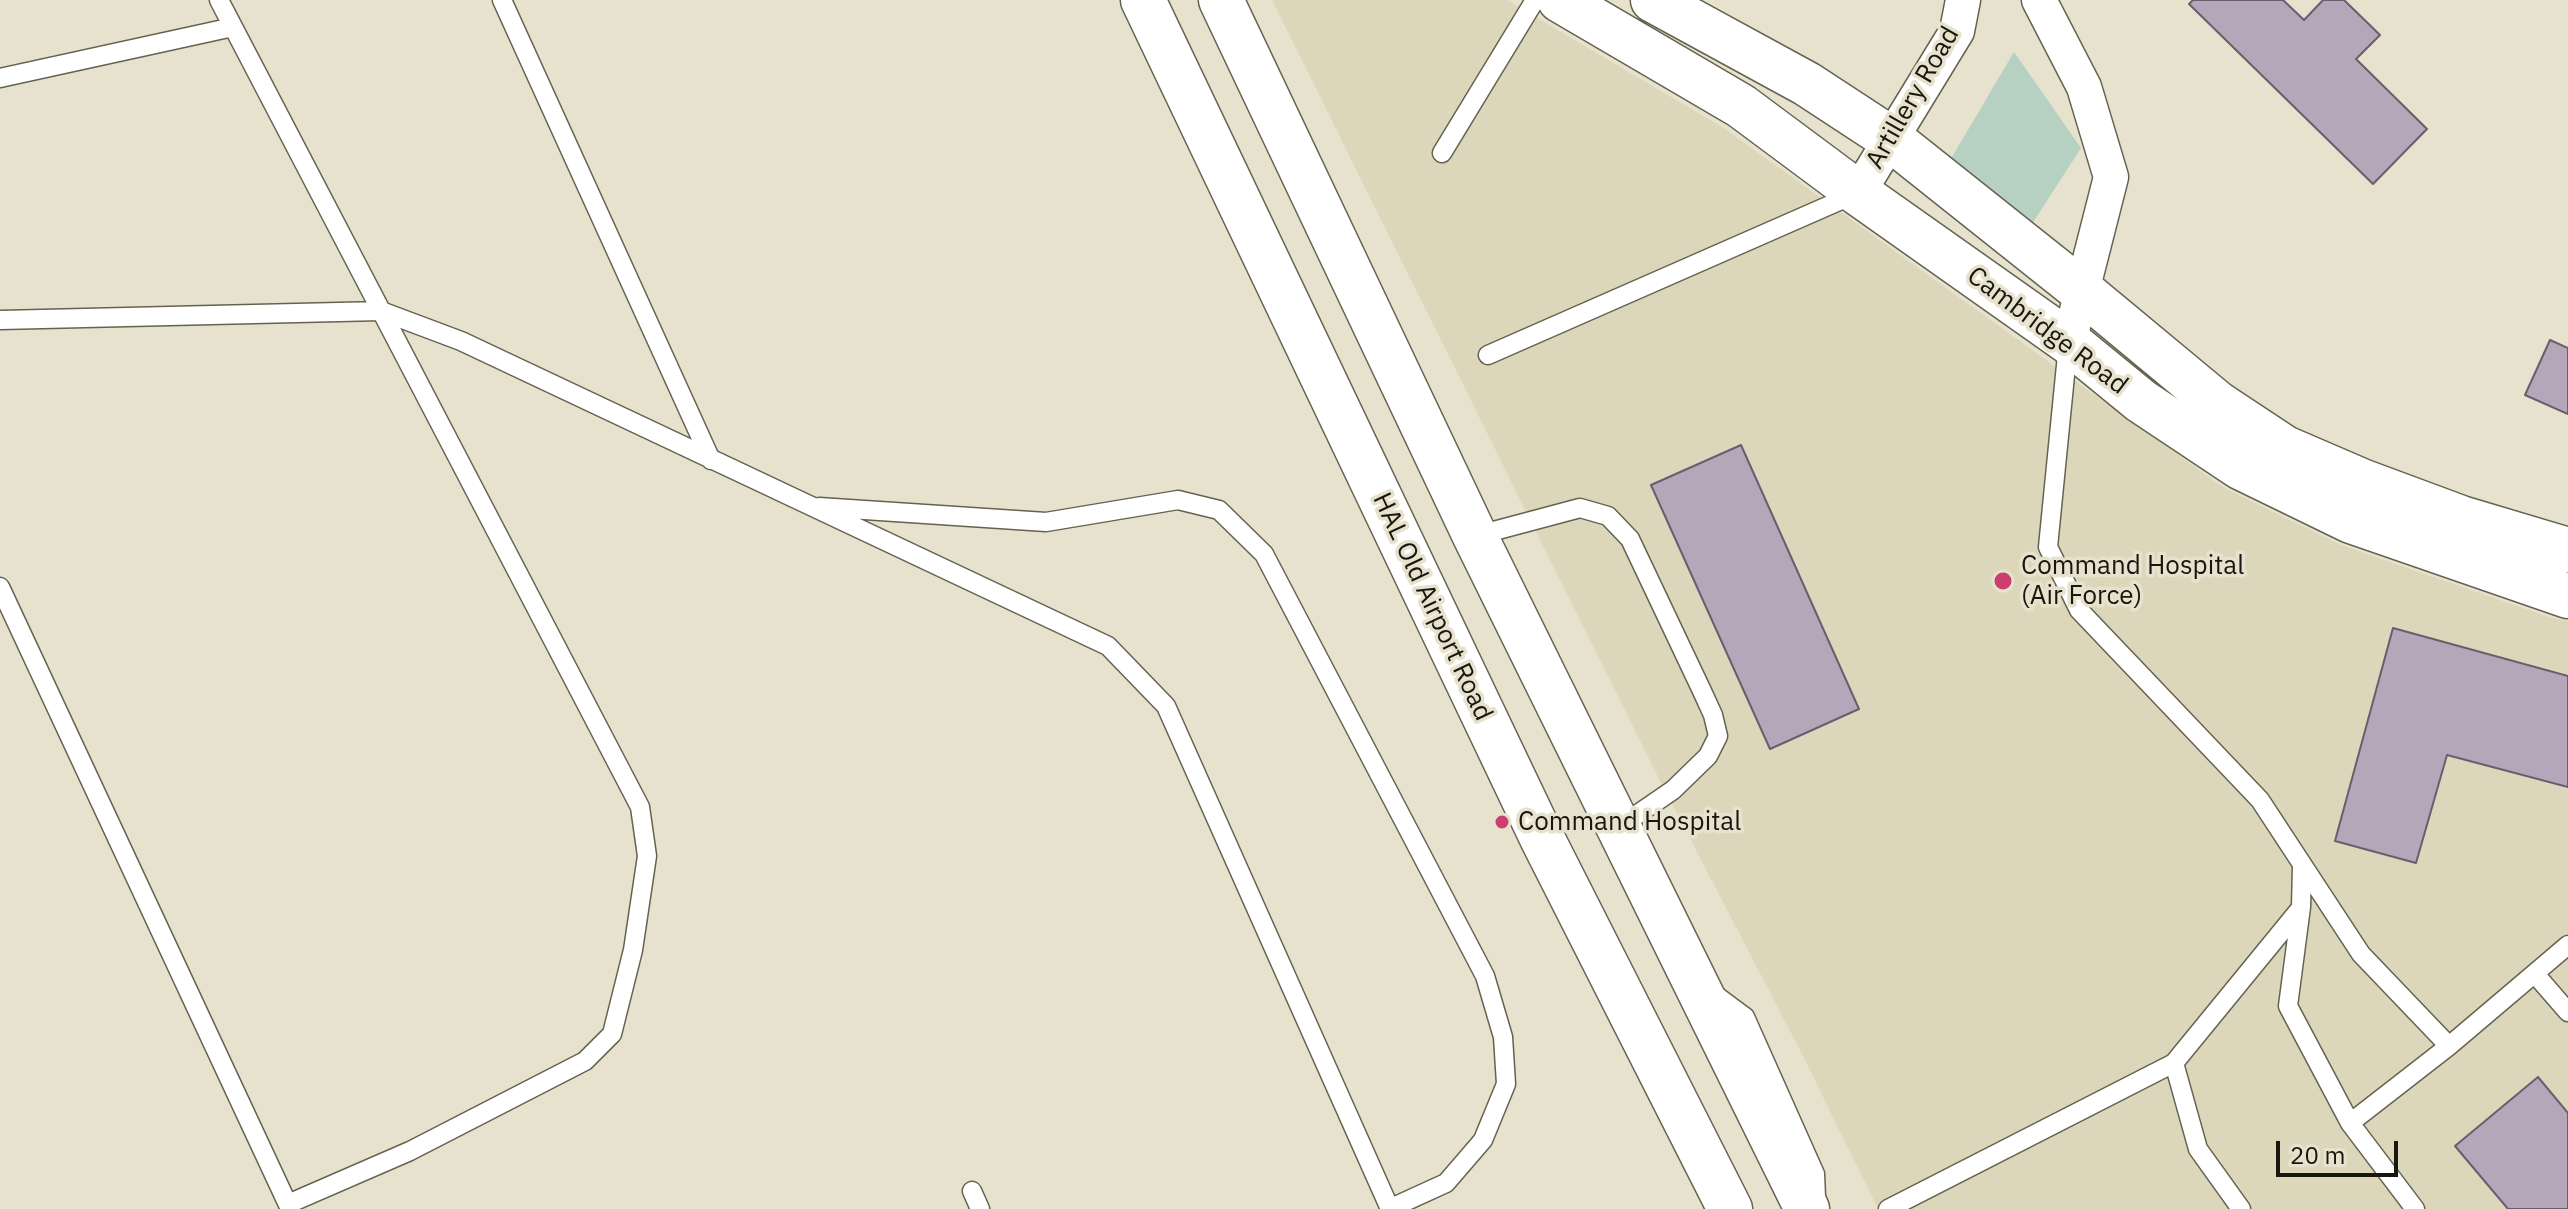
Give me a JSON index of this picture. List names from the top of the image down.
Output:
{
  "streets": {
    "main road": ["Cambridge Road", "HAL Old Airport Road"],
    "street": ["Artillery Road"]
  },
  "crossings": [
    ["Artillery Road", "Cambridge Road"]
  ],
  "places": ["Command Hospital (Air Force)", "Command Hospital"],
  "scale_bar": "20 m"
}
